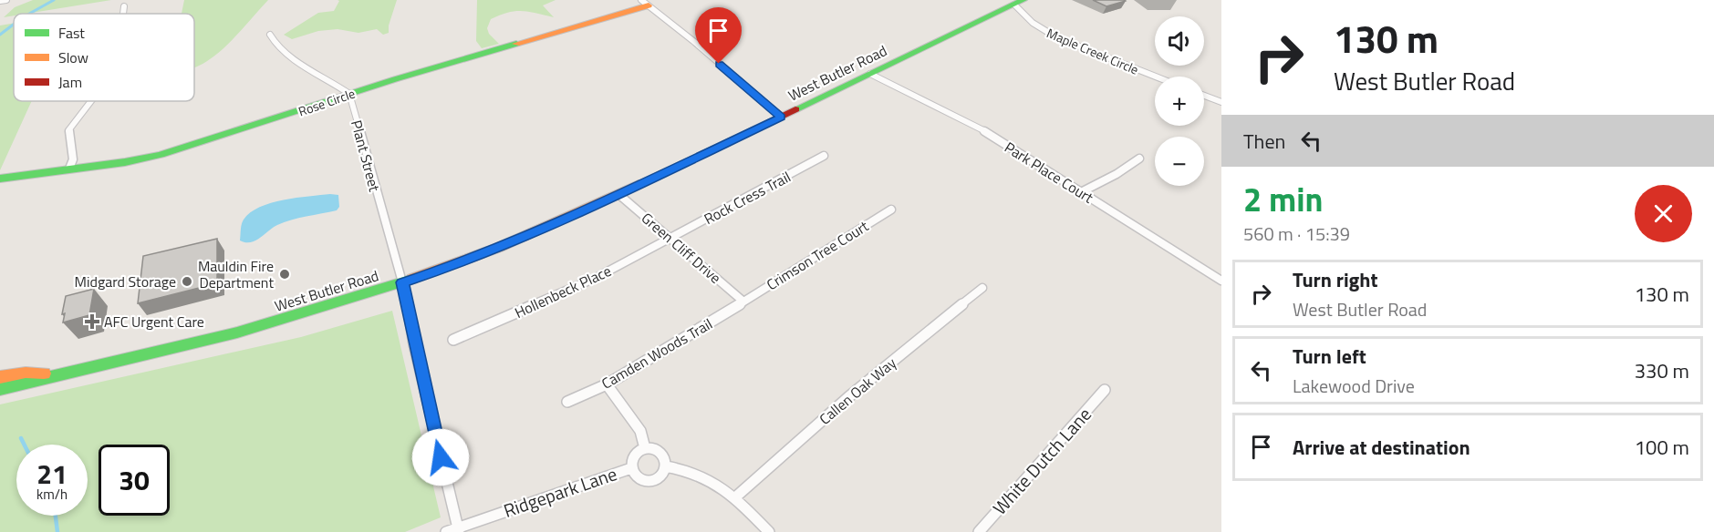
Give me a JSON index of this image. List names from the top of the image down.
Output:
{
  "streets": {
    "main road": ["West Butler Road", "Rose Circle"],
    "street": [
      "Maple Creek Circle",
      "Plant Street",
      "Park Place Court",
      "Rock Cress Trail",
      "Green Cliff Drive",
      "Crimson Tree Court",
      "Hollenbeck Place",
      "Camden Woods Trail",
      "Callen Oak Way",
      "White Dutch Lane",
      "Ridgepark Lane"
    ]
  },
  "crossings": [
    ["Maple Creek Circle", "West Butler Road"],
    ["West Butler Road", "Plant Street"],
    ["West Butler Road", "Park Place Court"],
    ["West Butler Road", "Green Cliff Drive"],
    ["Rose Circle", "Plant Street"],
    ["Plant Street", "Ridgepark Lane"],
    ["Rock Cress Trail", "Green Cliff Drive"],
    ["Rock Cress Trail", "Hollenbeck Place"],
    ["Green Cliff Drive", "Crimson Tree Court"],
    ["Green Cliff Drive", "Hollenbeck Place"],
    ["Green Cliff Drive", "Camden Woods Trail"],
    ["Crimson Tree Court", "Camden Woods Trail"]
  ],
  "places": {
    "other": ["Mauldin Fire Department", "Midgard Storage"],
    "health": ["AFC Urgent Care"]
  },
  "legend": ["Fast", "Slow", "Jam"],
  "page": {
    "turn": ["130 m", "West Butler Road"],
    "map_buttons": ["+", "−"],
    "then": "Then",
    "heading": ["2 min", "560 m · 15:39"],
    "list": [
      {
        "name": "Turn right",
        "note": "West Butler Road",
        "value": "130 m"
      },
      {
        "name": "Turn left",
        "note": "Lakewood Drive",
        "value": "330 m"
      },
      {
        "name": "Arrive at destination",
        "value": "100 m"
      }
    ],
    "speed": "21 km/h",
    "limit": "30"
  }
}
